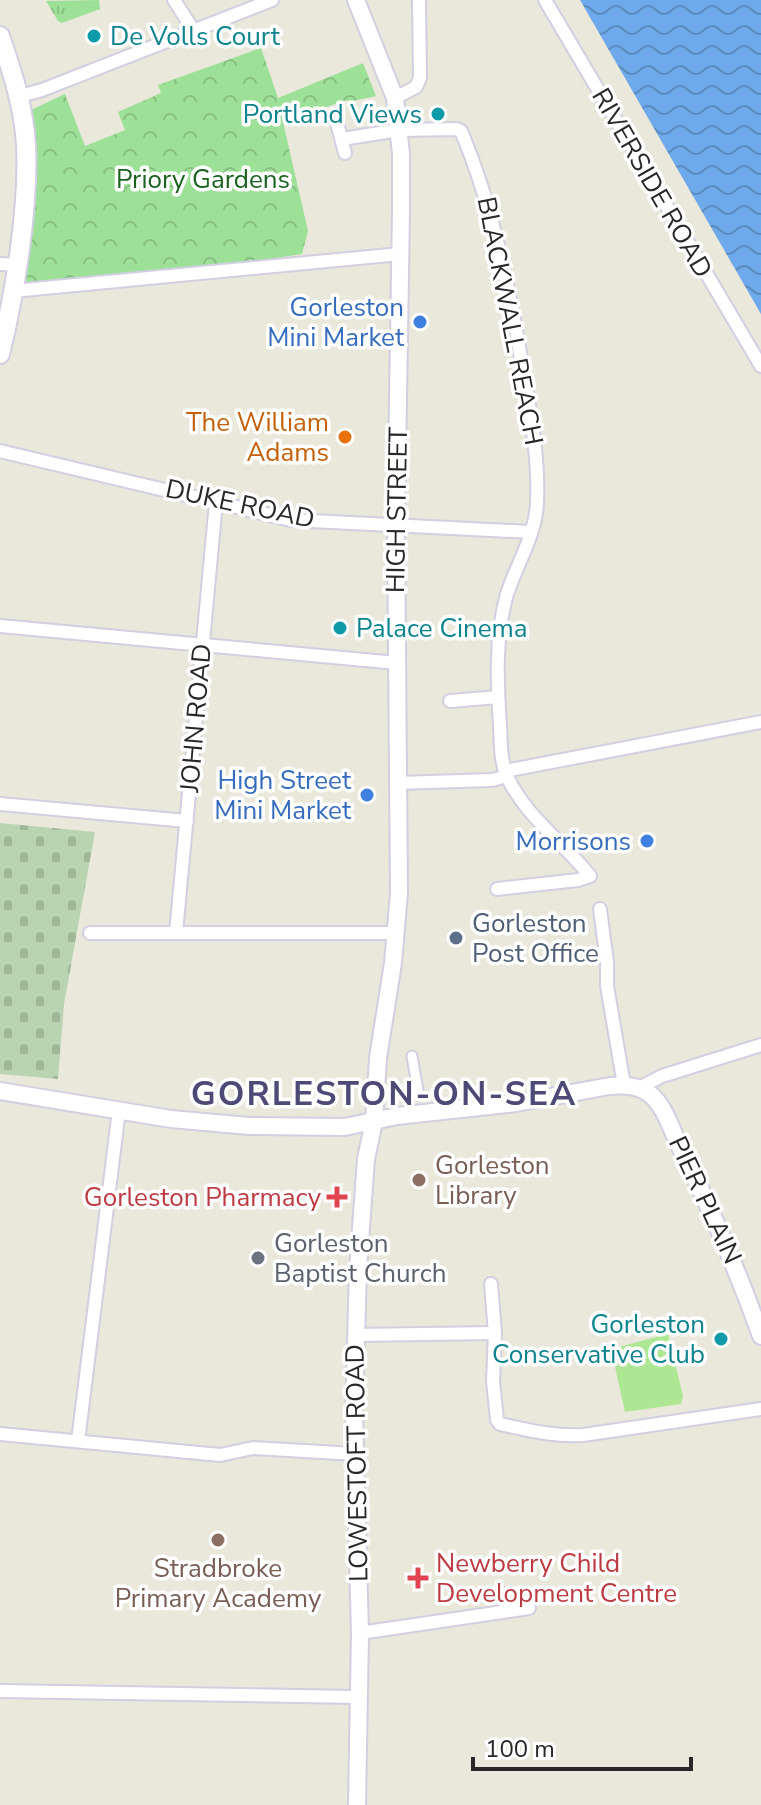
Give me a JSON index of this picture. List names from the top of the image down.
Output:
{
  "streets": {
    "street": [
      "RIVERSIDE ROAD",
      "BLACKWALL REACH",
      "DUKE ROAD",
      "HIGH STREET",
      "JOHN ROAD",
      "PIER PLAIN",
      "LOWESTOFT ROAD"
    ]
  },
  "crossings": [
    ["BLACKWALL REACH", "DUKE ROAD"],
    ["BLACKWALL REACH", "HIGH STREET"],
    ["DUKE ROAD", "HIGH STREET"],
    ["DUKE ROAD", "JOHN ROAD"],
    ["HIGH STREET", "LOWESTOFT ROAD"]
  ],
  "districts": ["GORLESTON-ON-SEA"],
  "parks": ["Priory Gardens"],
  "places": {
    "other": [
      "De Volls Court",
      "Portland Views",
      "Gorleston Mini Market",
      "The William Adams",
      "Palace Cinema",
      "High Street Mini Market",
      "Morrisons",
      "Gorleston Post Office",
      "Gorleston Library",
      "Gorleston Baptist Church",
      "Gorleston Conservative Club",
      "Stradbroke Primary Academy"
    ],
    "health": ["Gorleston Pharmacy", "Newberry Child Development Centre"]
  },
  "scale_bar": "100 m"
}
